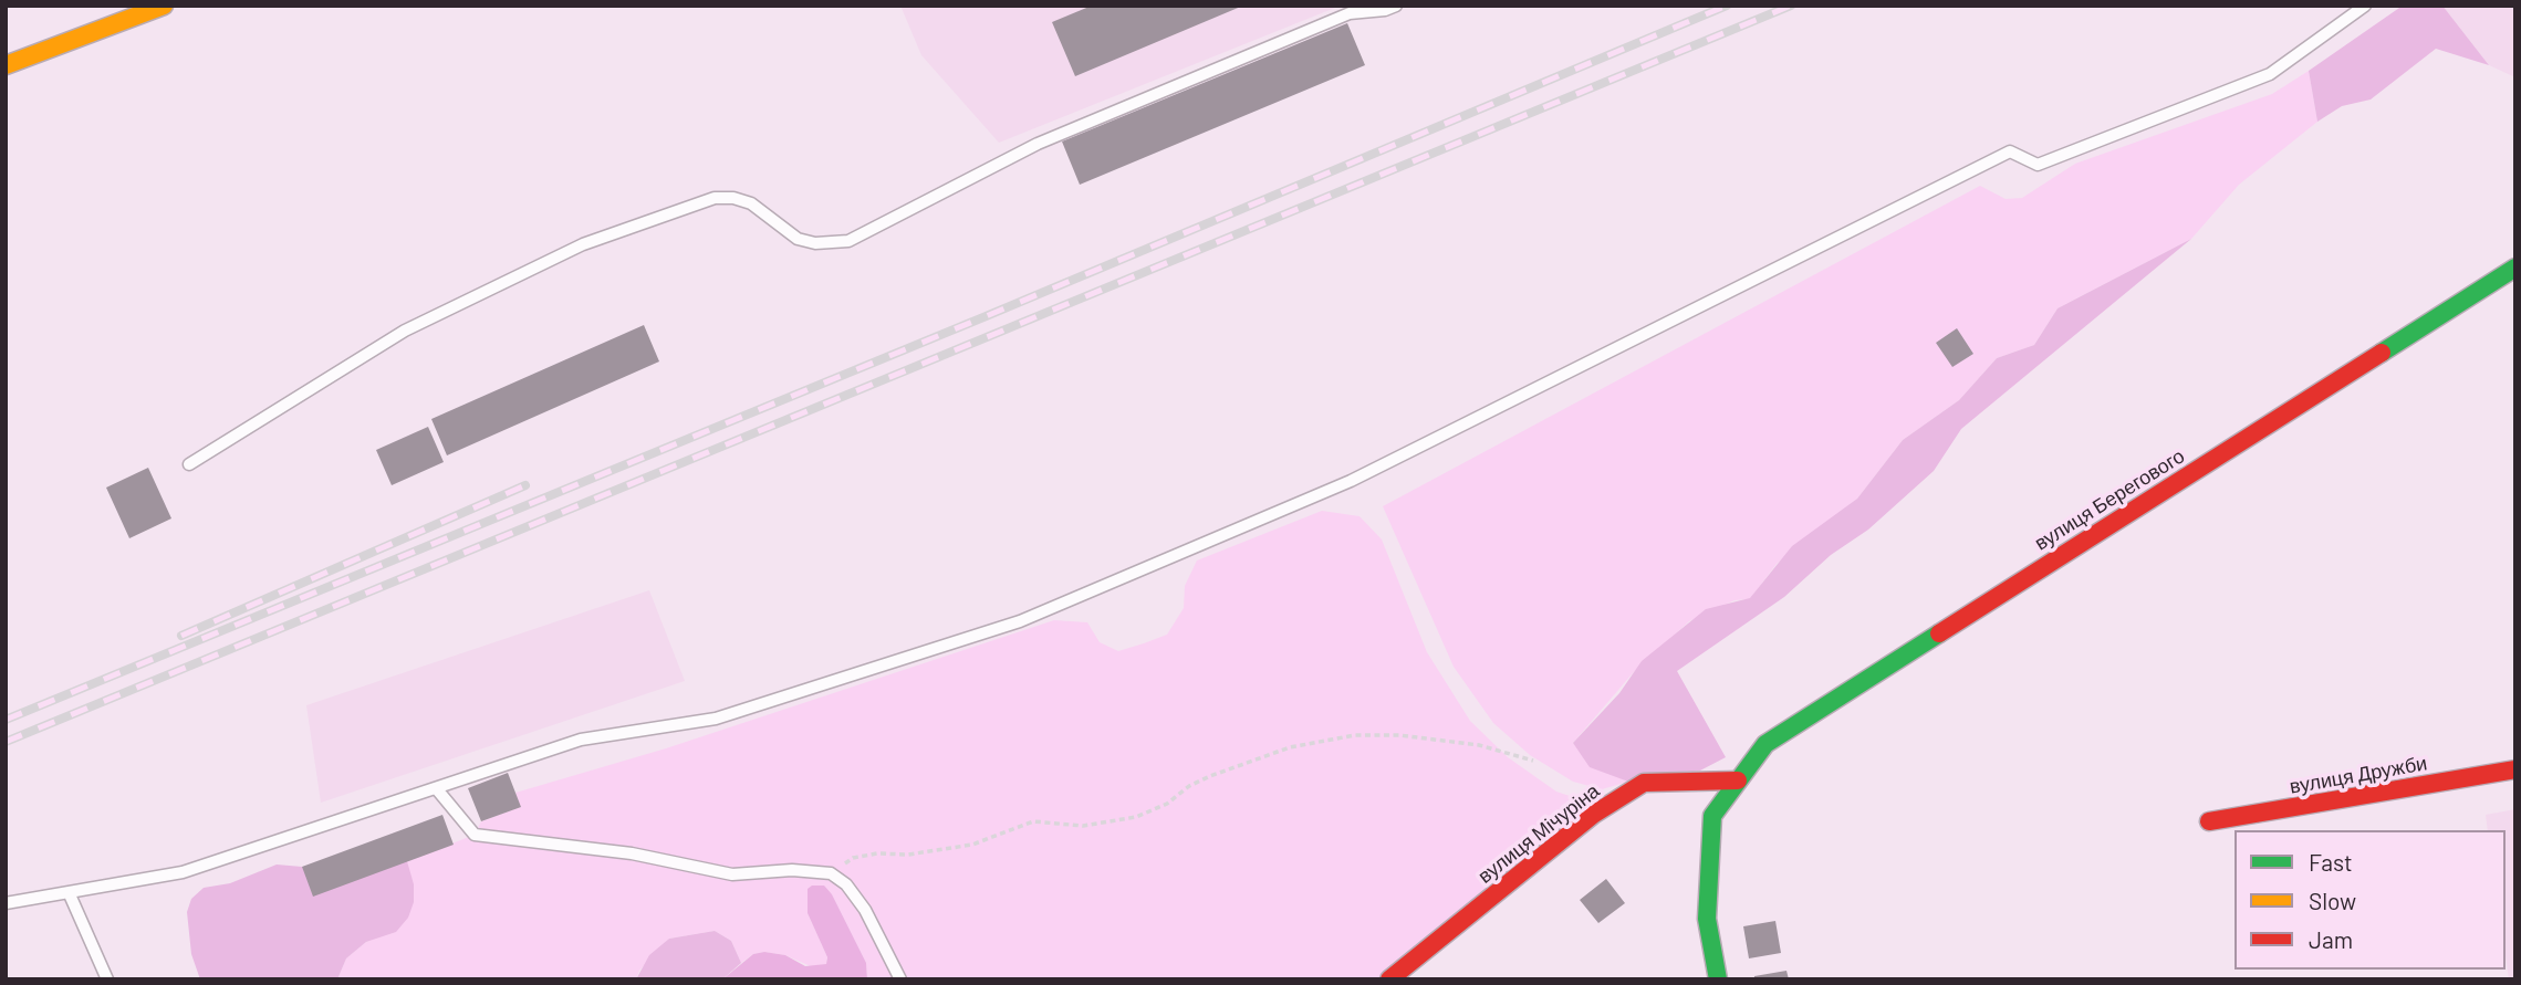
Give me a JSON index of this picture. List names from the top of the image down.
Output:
{
  "streets": {
    "street": ["вулиця Берегового", "вулиця Дружби", "вулиця Мічуріна"]
  },
  "crossings": [
    ["вулиця Берегового", "вулиця Мічуріна"]
  ],
  "legend": ["Fast", "Slow", "Jam"]
}
